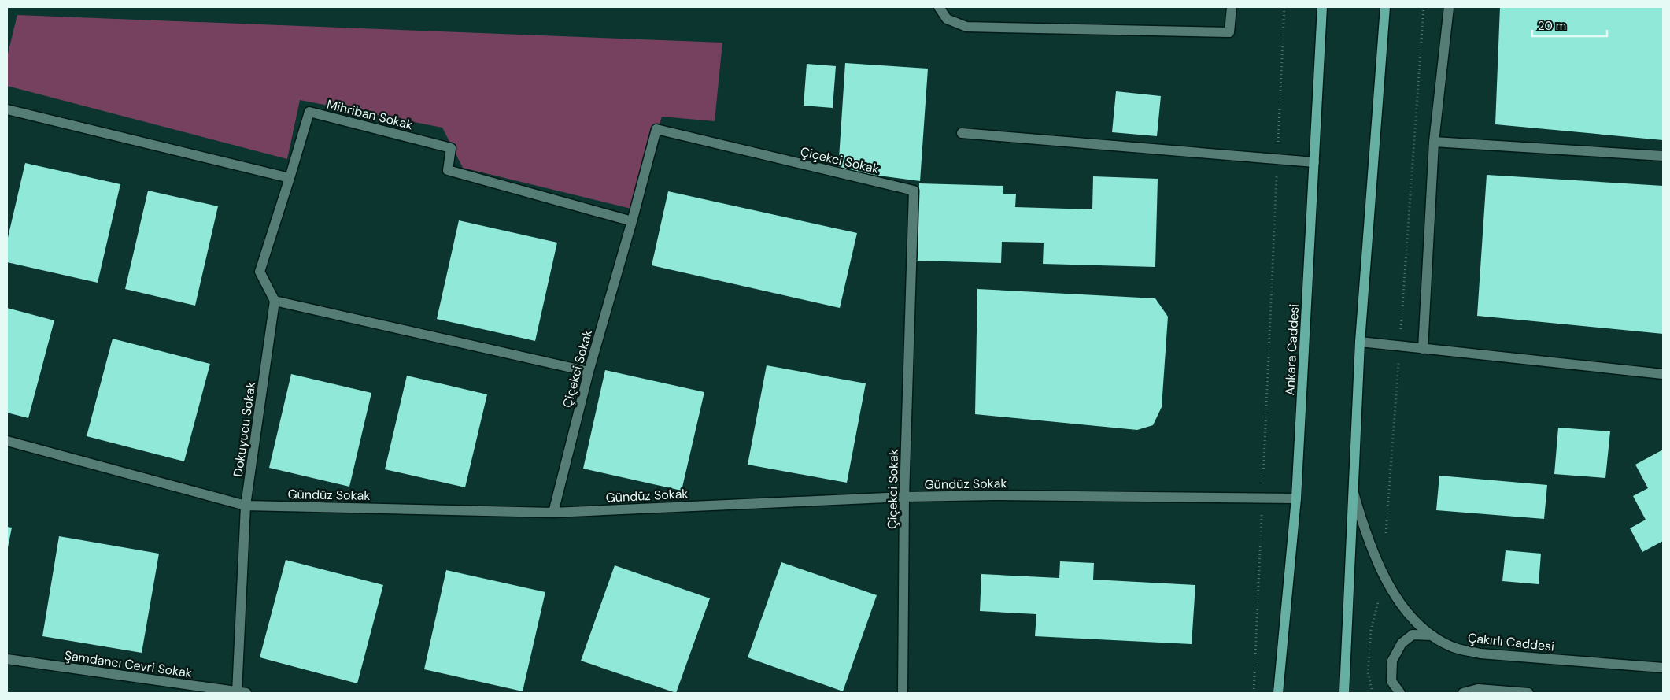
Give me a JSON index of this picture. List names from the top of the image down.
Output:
{
  "streets": {
    "main road": ["Ankara Caddesi"],
    "street": [
      "Mihriban Sokak",
      "Çiçekci Sokak",
      "Dokuyucu Sokak",
      "Gündüz Sokak",
      "Çakırlı Caddesi",
      "Şamdancı Cevri Sokak"
    ]
  },
  "crossings": [
    ["Mihriban Sokak", "Çiçekci Sokak"],
    ["Çiçekci Sokak", "Gündüz Sokak"],
    ["Ankara Caddesi", "Gündüz Sokak"],
    ["Dokuyucu Sokak", "Gündüz Sokak"],
    ["Dokuyucu Sokak", "Şamdancı Cevri Sokak"]
  ],
  "scale_bar": "20 m"
}
